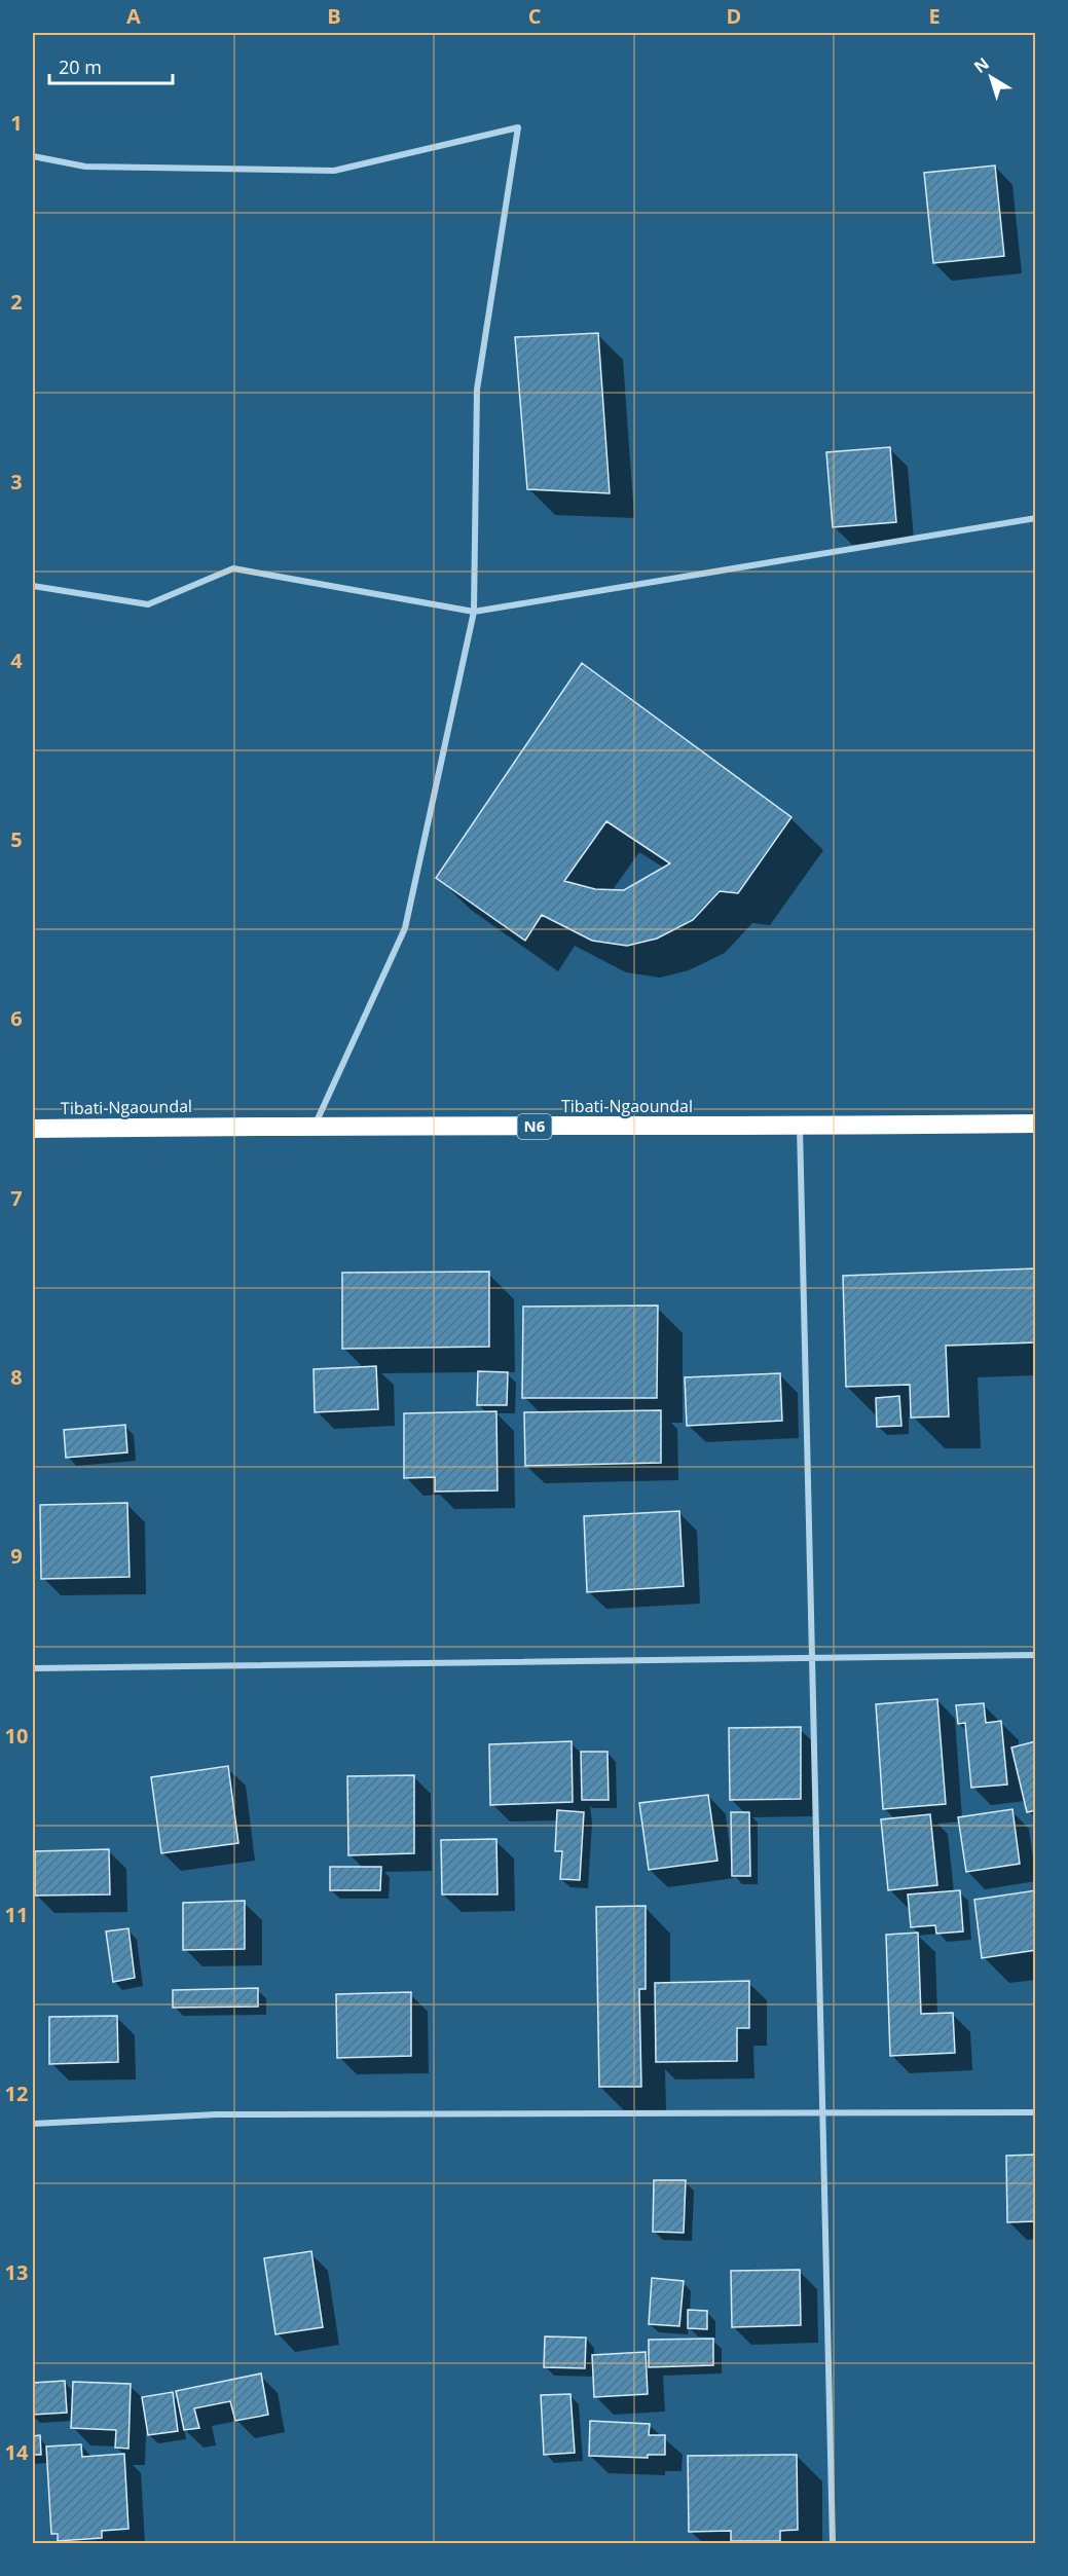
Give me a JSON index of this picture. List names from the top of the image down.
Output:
{
  "streets": {
    "highway": ["Tibati-Ngaoundal", "N6"]
  },
  "scale_bar": "20 m",
  "north": "top left",
  "grid": {
    "columns": [
      "A",
      "B",
      "C",
      "D",
      "E"
    ],
    "rows": [
      "1",
      "2",
      "3",
      "4",
      "5",
      "6",
      "7",
      "8",
      "9",
      "10",
      "11",
      "12",
      "13",
      "14"
    ]
  }
}
